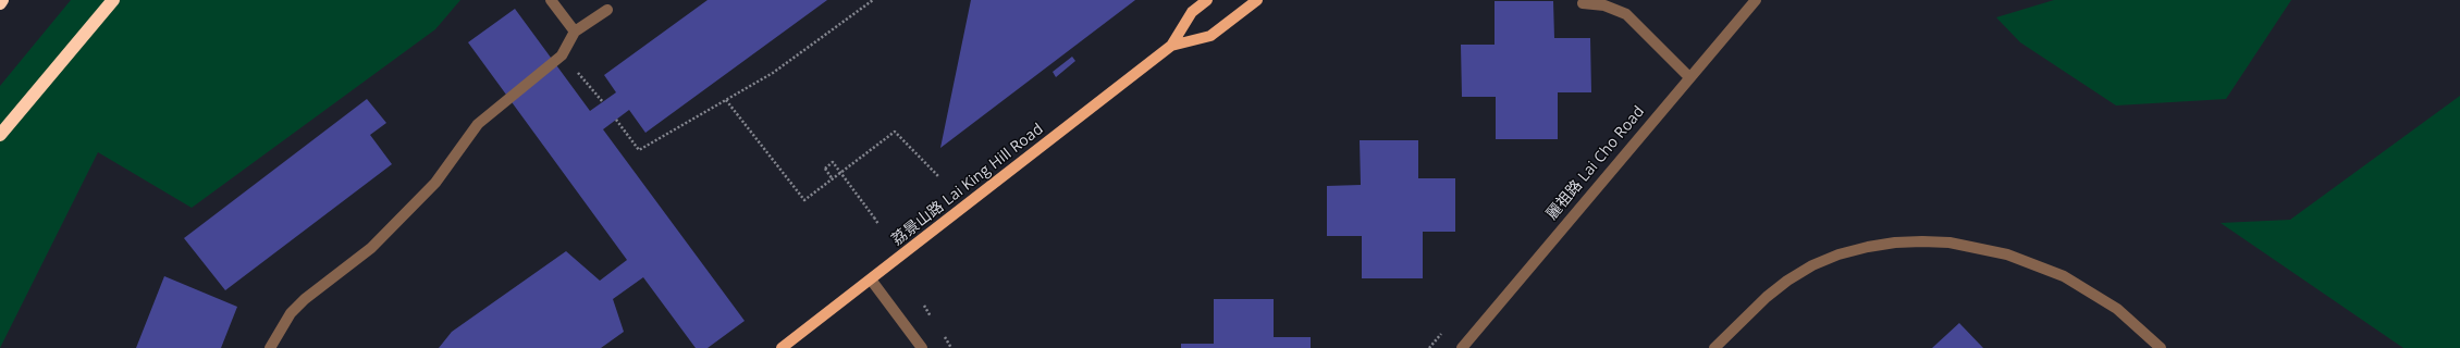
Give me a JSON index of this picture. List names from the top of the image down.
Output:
{
  "streets": {
    "main road": ["荔景山路 Lai King Hill Road"],
    "street": ["麗祖路 Lai Cho Road"]
  }
}
